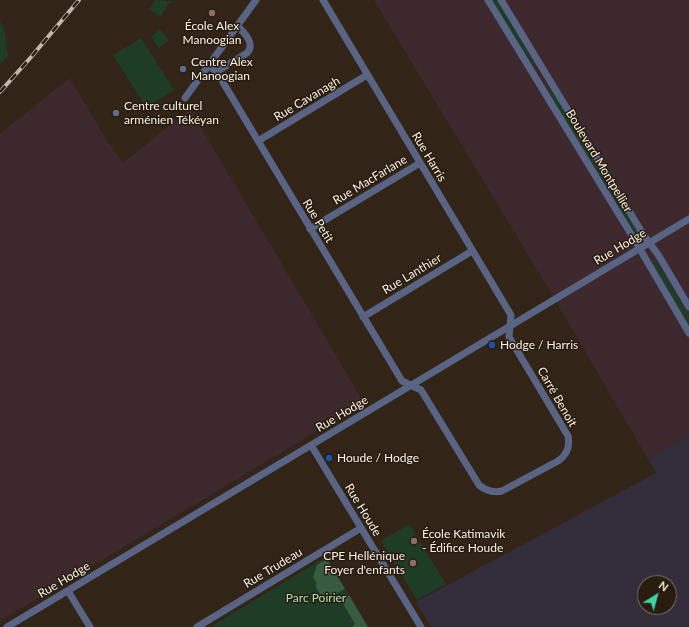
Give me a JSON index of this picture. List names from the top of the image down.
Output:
{
  "streets": {
    "street": [
      "Rue Cavanagh",
      "Rue Harris",
      "Boulevard Montpellier",
      "Rue MacFarlane",
      "Rue Petit",
      "Rue Hodge",
      "Rue Lanthier",
      "Carré Benoit",
      "Rue Houde",
      "Rue Trudeau"
    ]
  },
  "crossings": [
    ["Rue Cavanagh", "Rue Harris"],
    ["Rue Cavanagh", "Rue Petit"],
    ["Rue Harris", "Rue MacFarlane"],
    ["Rue Harris", "Rue Hodge"],
    ["Rue Harris", "Rue Lanthier"],
    ["Rue Harris", "Carré Benoit"],
    ["Boulevard Montpellier", "Rue Hodge"],
    ["Rue MacFarlane", "Rue Petit"],
    ["Rue Petit", "Rue Hodge"],
    ["Rue Petit", "Rue Lanthier"],
    ["Rue Petit", "Carré Benoit"],
    ["Rue Hodge", "Carré Benoit"],
    ["Rue Hodge", "Rue Houde"],
    ["Rue Houde", "Rue Trudeau"]
  ],
  "parks": ["Parc Poirier"],
  "places": [
    "École Alex Manoogian",
    "Centre Alex Manoogian",
    "Centre culturel arménien Tékéyan",
    "Hodge / Harris",
    "Houde / Hodge",
    "École Katimavik - Édifice Houde",
    "CPE Hellénique Foyer d'enfants"
  ],
  "north": "top right"
}
